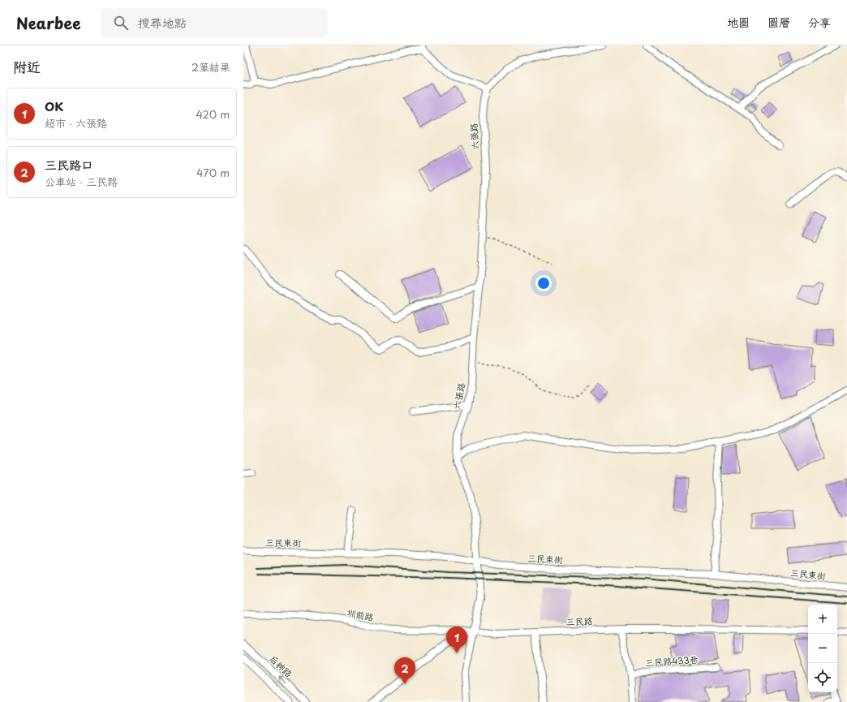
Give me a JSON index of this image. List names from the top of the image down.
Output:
{
  "streets": {
    "street": [
      "六張路",
      "三民東街",
      "圳前路",
      "三民路",
      "三民路433巷",
      "后神路"
    ]
  },
  "crossings": [
    ["六張路", "三民東街"],
    ["六張路", "圳前路"],
    ["六張路", "三民路"],
    ["圳前路", "三民路"]
  ],
  "page": {
    "header": "Nearbee",
    "search": "搜尋地點",
    "nav": ["地圖", "圖層", "分享"],
    "heading": ["附近", "2筆結果"],
    "list": [
      {
        "mark": "1",
        "name": "OK",
        "note": "超市 · 六張路",
        "value": "420 m"
      },
      {
        "mark": "2",
        "name": "三民路口",
        "note": "公車站 · 三民路",
        "value": "470 m"
      }
    ],
    "map_buttons": ["+", "−"],
    "pins": ["1", "2"]
  }
}
